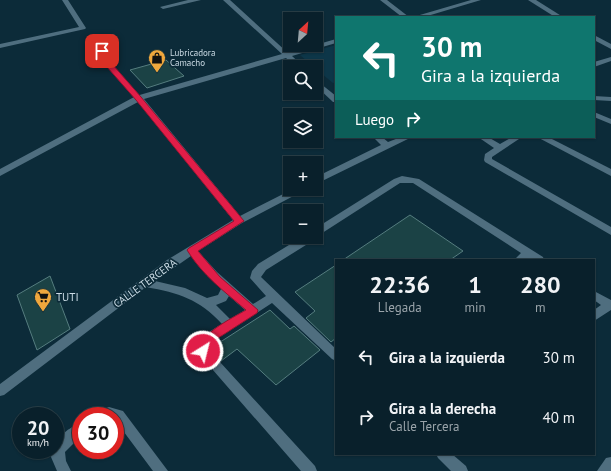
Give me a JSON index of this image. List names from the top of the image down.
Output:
{
  "streets": {
    "street": ["CALLE TERCERA"]
  },
  "places": {
    "shop": ["Lubricadora Camacho"],
    "supermarket": ["TUTI"]
  },
  "north": "top right",
  "page": {
    "map_buttons": ["+", "−"],
    "turn": ["30 m", "Gira a la izquierda"],
    "then": "Luego",
    "eta": [
      "22:36",
      "Llegada",
      "1",
      "min",
      "280",
      "m"
    ],
    "list": [
      {
        "name": "Gira a la izquierda",
        "value": "30 m"
      },
      {
        "name": "Gira a la derecha",
        "note": "Calle Tercera",
        "value": "40 m"
      }
    ],
    "speed": "20 km/h",
    "limit": "30"
  }
}
